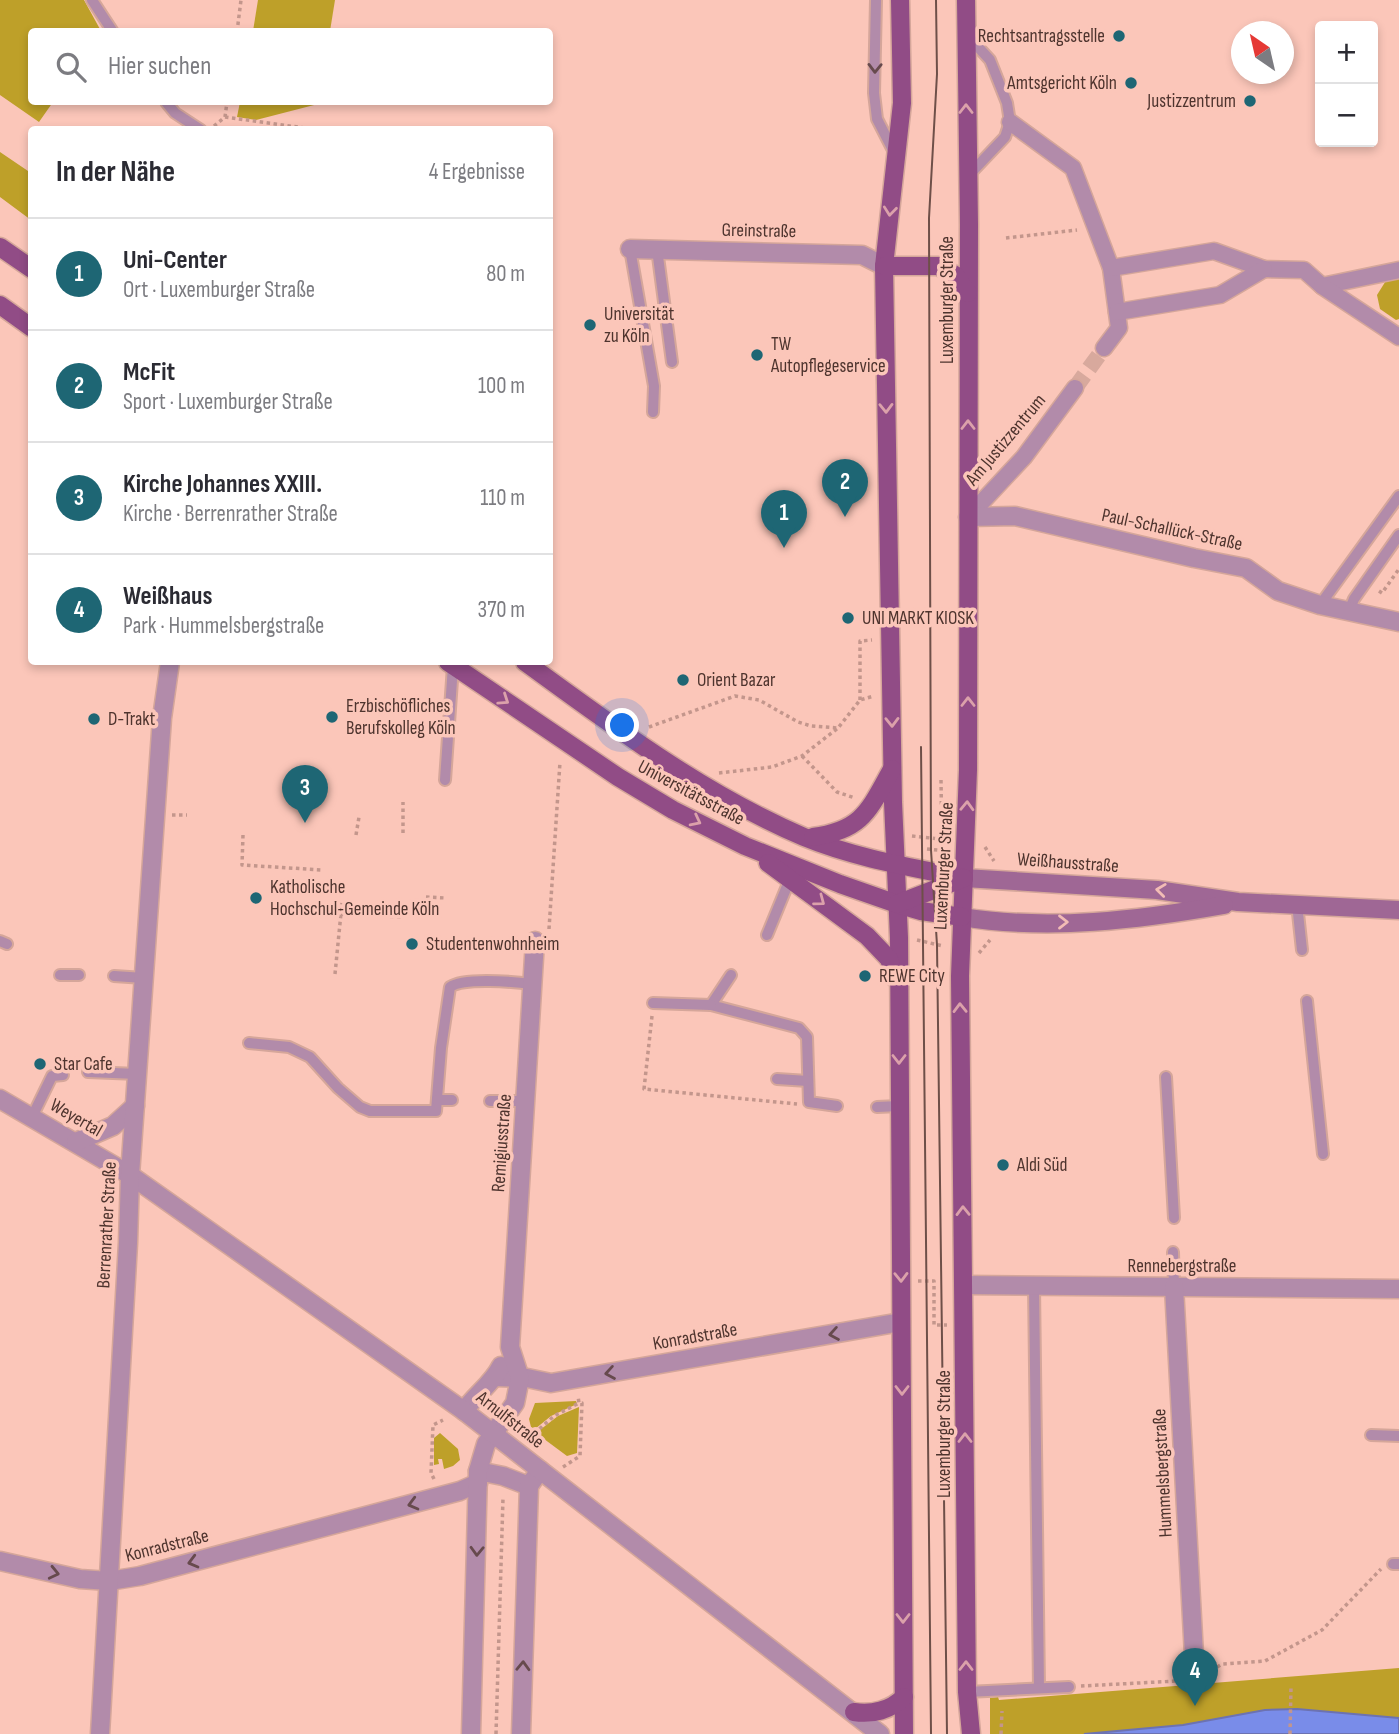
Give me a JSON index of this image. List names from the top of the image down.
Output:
{
  "streets": {
    "main road": ["Luxemburger Straße", "Universitätsstraße", "Weißhausstraße"],
    "street": [
      "Greinstraße",
      "Am Justizzentrum",
      "Paul-Schallück-Straße",
      "Weyertal",
      "Remigiusstraße",
      "Berrenrather Straße",
      "Rennebergstraße",
      "Konradstraße",
      "Arnulfstraße",
      "Hummelsbergstraße"
    ]
  },
  "crossings": [
    ["Luxemburger Straße", "Am Justizzentrum"],
    ["Luxemburger Straße", "Paul-Schallück-Straße"],
    ["Luxemburger Straße", "Weißhausstraße"],
    ["Luxemburger Straße", "Rennebergstraße"],
    ["Am Justizzentrum", "Paul-Schallück-Straße"],
    ["Universitätsstraße", "Weißhausstraße"],
    ["Weyertal", "Berrenrather Straße"],
    ["Weyertal", "Arnulfstraße"],
    ["Remigiusstraße", "Konradstraße"],
    ["Remigiusstraße", "Arnulfstraße"],
    ["Berrenrather Straße", "Konradstraße"],
    ["Berrenrather Straße", "Arnulfstraße"],
    ["Rennebergstraße", "Hummelsbergstraße"]
  ],
  "places": [
    "Rechtsantragsstelle",
    "Amtsgericht Köln",
    "Justizzentrum",
    "Universität zu Köln",
    "TW Autopflegeservice",
    "UNI MARKT KIOSK",
    "Orient Bazar",
    "Erzbischöfliches Berufskolleg Köln",
    "D-Trakt",
    "Katholische Hochschul-Gemeinde Köln",
    "Studentenwohnheim",
    "REWE City",
    "Star Cafe",
    "Aldi Süd"
  ],
  "north": "top left",
  "page": {
    "map_buttons": ["+", "−"],
    "search": "Hier suchen",
    "heading": ["In der Nähe", "4 Ergebnisse"],
    "list": [
      {
        "mark": "1",
        "name": "Uni-Center",
        "note": "Ort · Luxemburger Straße",
        "value": "80 m"
      },
      {
        "mark": "2",
        "name": "McFit",
        "note": "Sport · Luxemburger Straße",
        "value": "100 m"
      },
      {
        "mark": "3",
        "name": "Kirche Johannes XXIII.",
        "note": "Kirche · Berrenrather Straße",
        "value": "110 m"
      },
      {
        "mark": "4",
        "name": "Weißhaus",
        "note": "Park · Hummelsbergstraße",
        "value": "370 m"
      }
    ],
    "pins": [
      "2",
      "1",
      "3",
      "4"
    ]
  }
}
